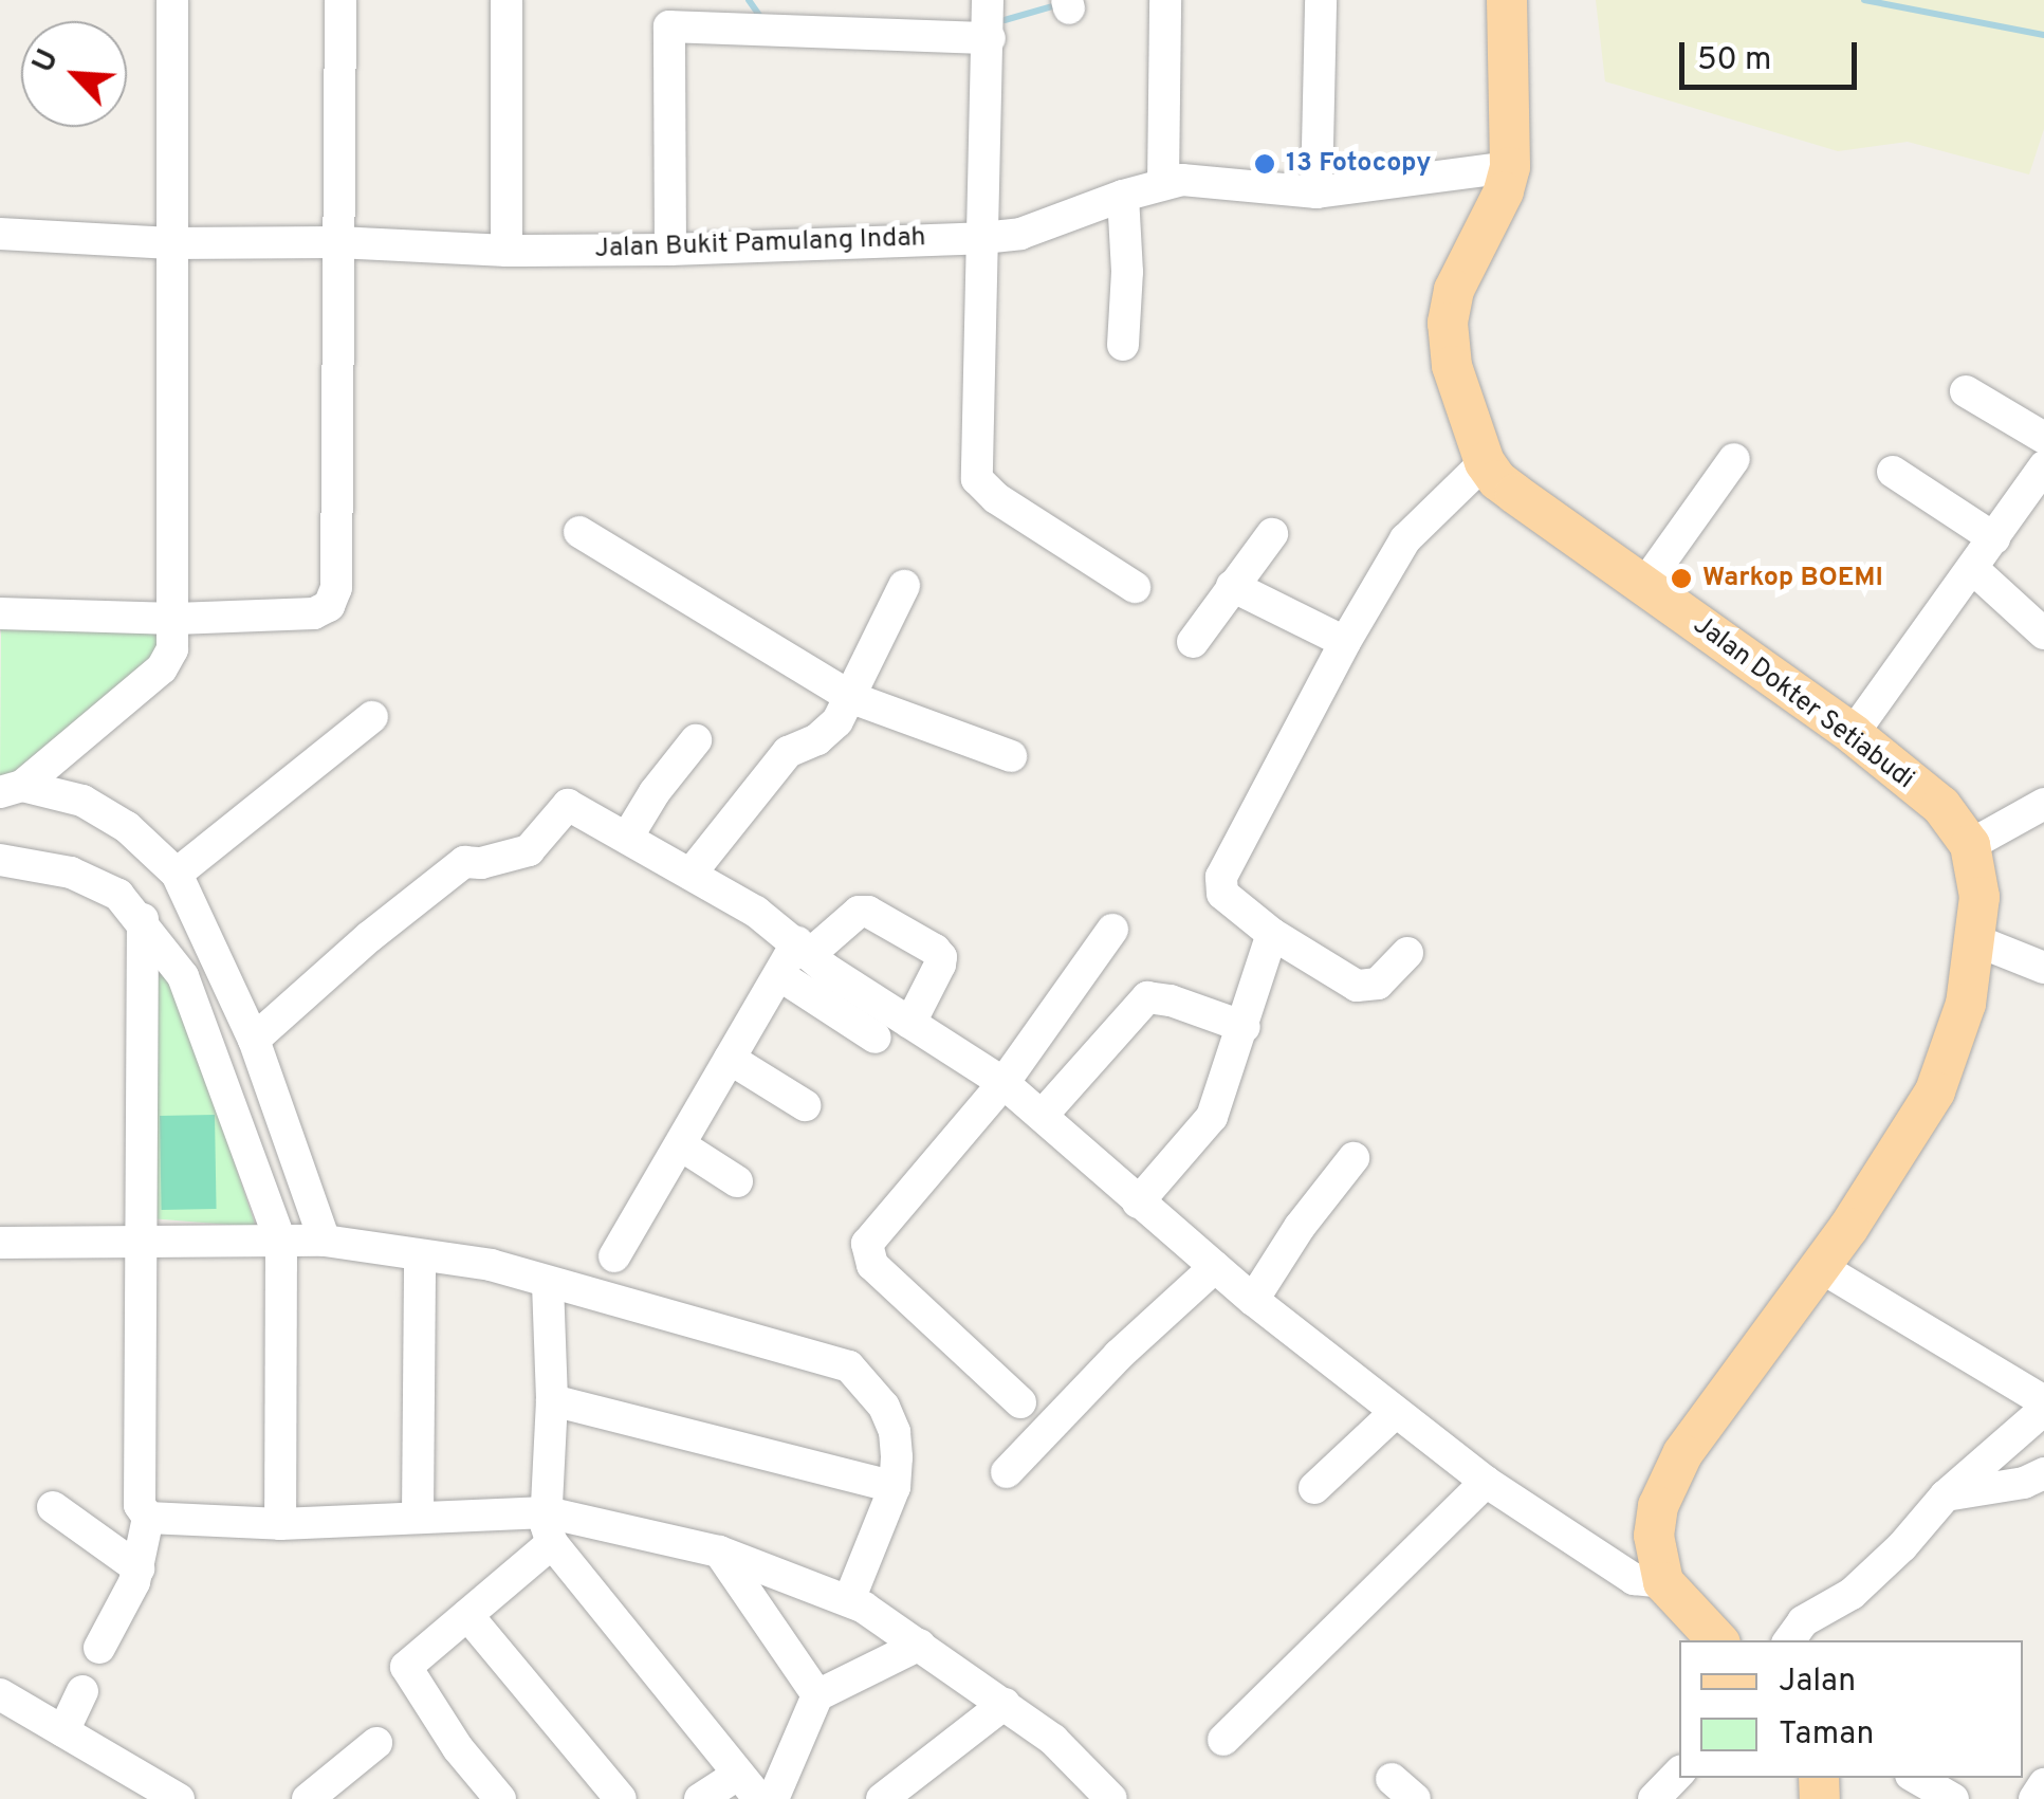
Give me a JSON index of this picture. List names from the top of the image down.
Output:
{
  "streets": {
    "main road": ["Jalan Dokter Setiabudi"],
    "street": ["Jalan Bukit Pamulang Indah"]
  },
  "crossings": [
    ["Jalan Bukit Pamulang Indah", "Jalan Dokter Setiabudi"]
  ],
  "places": ["13 Fotocopy", "Warkop BOEMI"],
  "legend": ["Jalan", "Taman"],
  "scale_bar": "50 m",
  "north": "top left"
}
